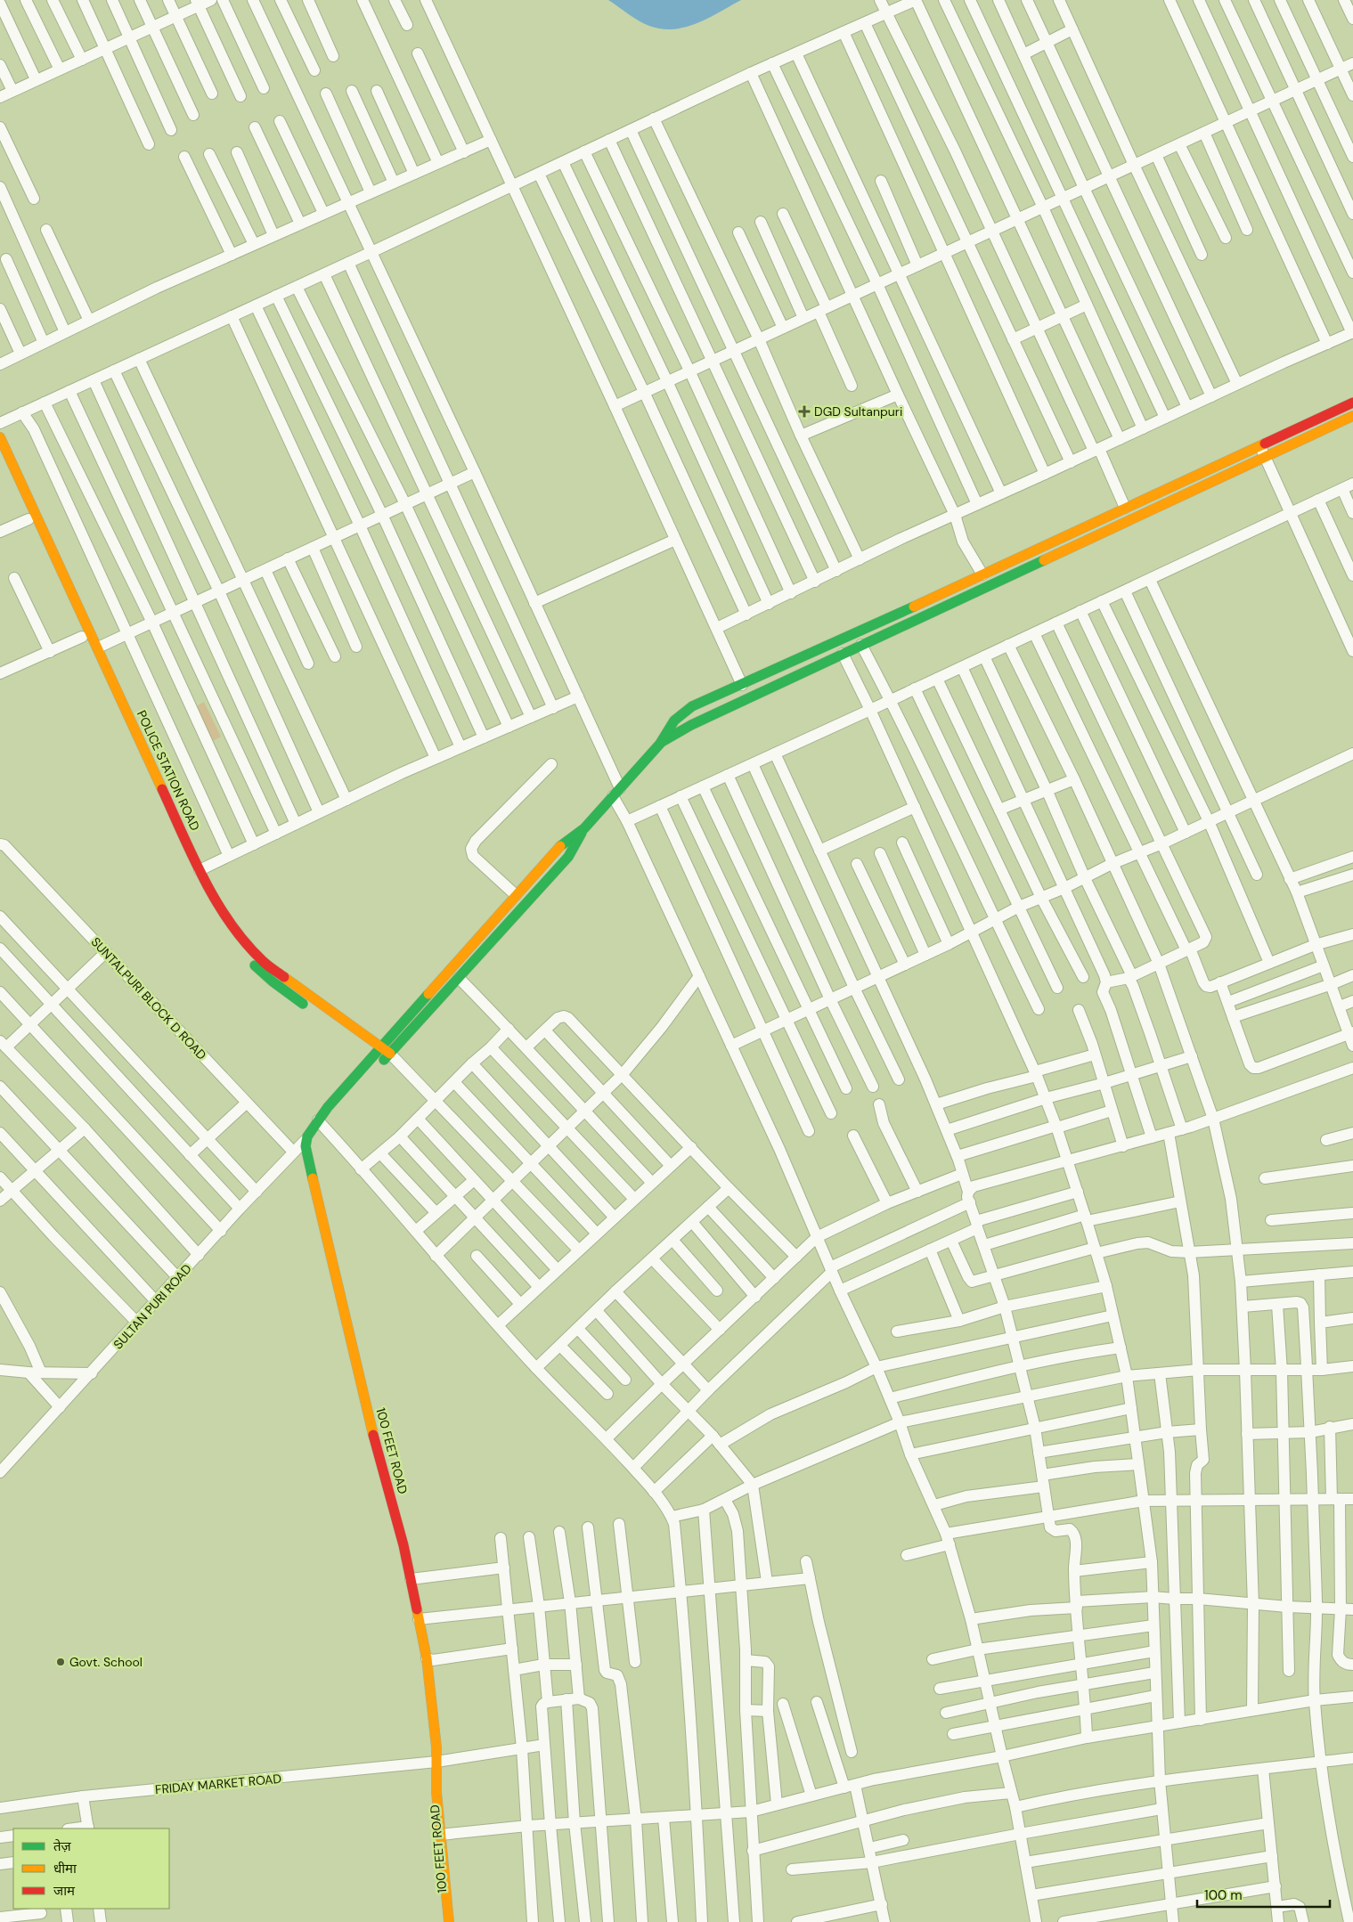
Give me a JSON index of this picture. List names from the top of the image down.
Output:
{
  "streets": {
    "street": [
      "POLICE STATION ROAD",
      "SUNTALPURI BLOCK D ROAD",
      "SULTAN PURI ROAD",
      "100 FEET ROAD",
      "FRIDAY MARKET ROAD"
    ]
  },
  "crossings": [
    ["SUNTALPURI BLOCK D ROAD", "SULTAN PURI ROAD"],
    ["SULTAN PURI ROAD", "100 FEET ROAD"],
    ["100 FEET ROAD", "FRIDAY MARKET ROAD"]
  ],
  "places": {
    "health": ["DGD Sultanpuri"],
    "other": ["Govt. School"]
  },
  "legend": ["तेज़", "धीमा", "जाम"],
  "scale_bar": "100 m"
}
